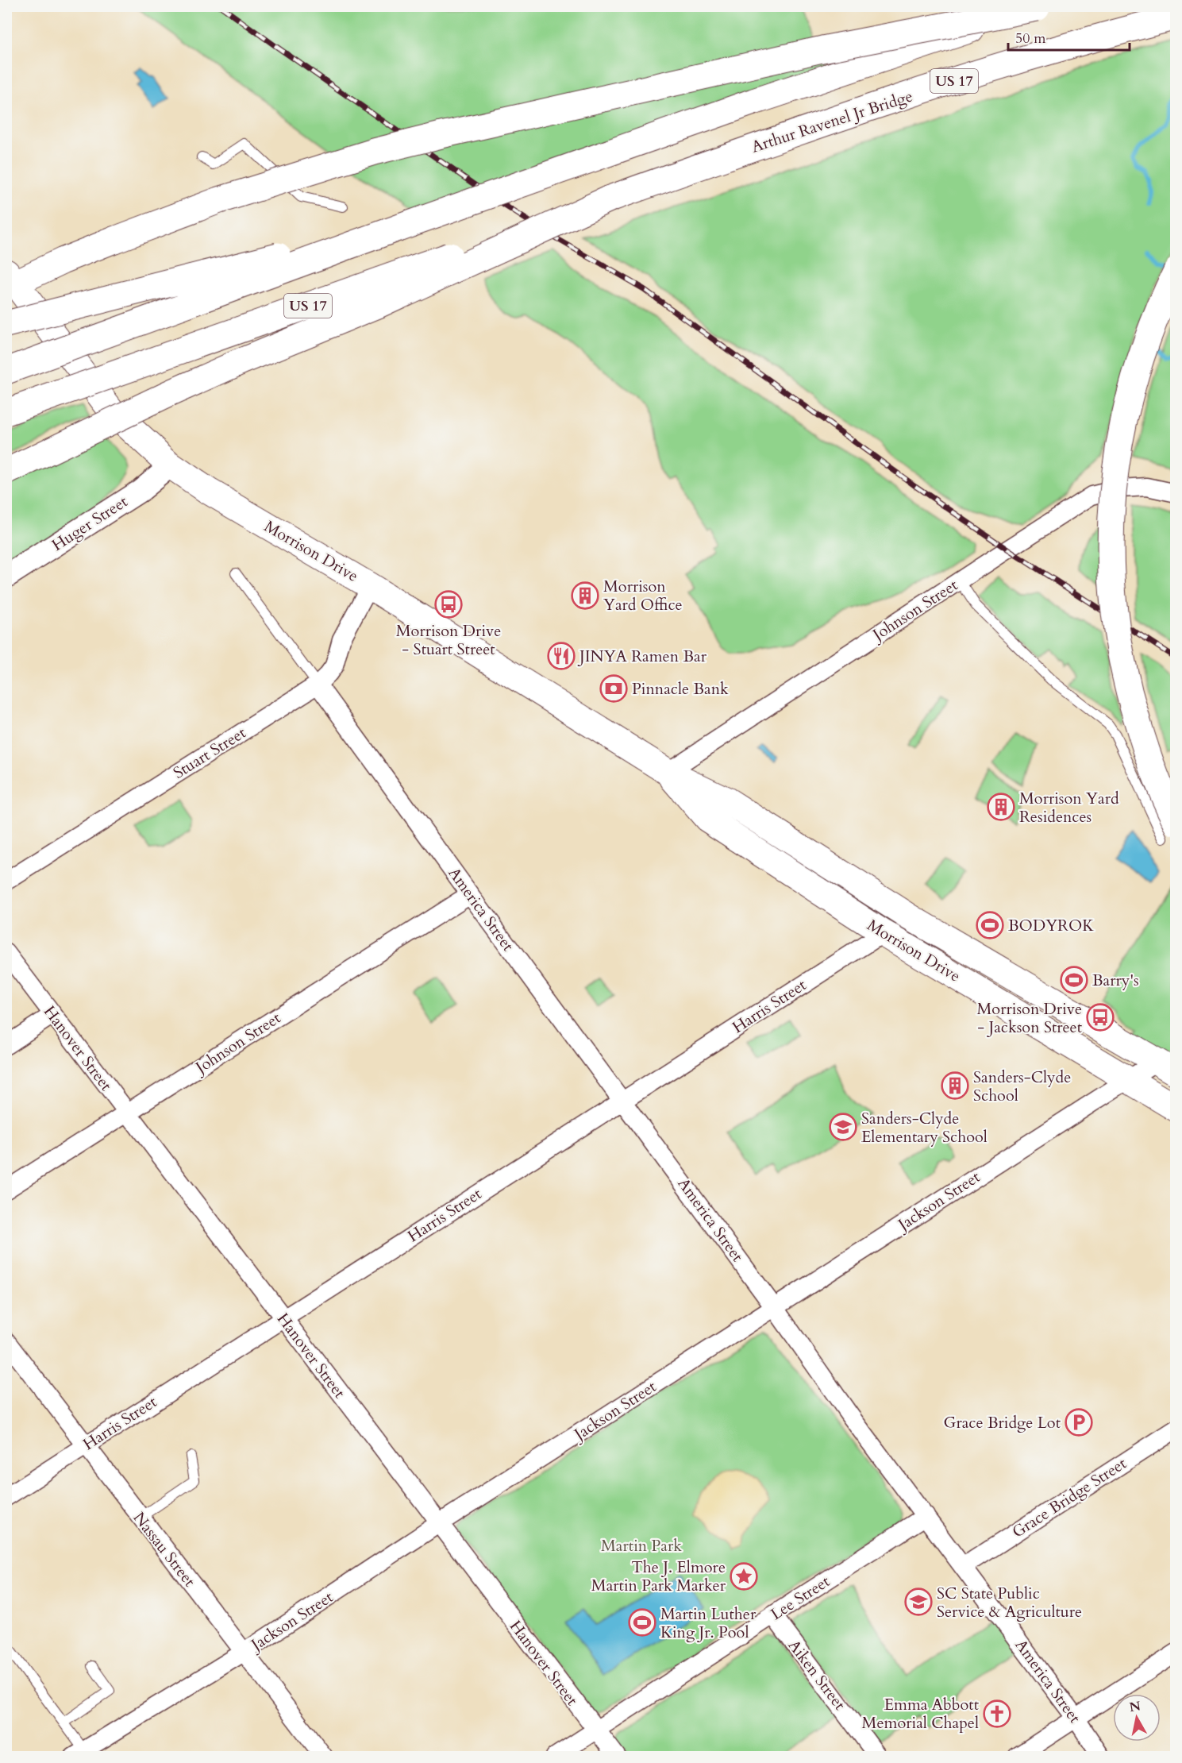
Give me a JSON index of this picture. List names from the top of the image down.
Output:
{
  "streets": {
    "main road": ["US 17", "Arthur Ravenel Jr Bridge", "Morrison Drive"],
    "street": [
      "Huger Street",
      "Johnson Street",
      "Stuart Street",
      "America Street",
      "Harris Street",
      "Hanover Street",
      "Jackson Street",
      "Grace Bridge Street",
      "Nassau Street",
      "Lee Street",
      "Aiken Street"
    ]
  },
  "crossings": [
    ["US 17", "Arthur Ravenel Jr Bridge"],
    ["Huger Street", "Morrison Drive"],
    ["Morrison Drive", "Johnson Street"],
    ["Morrison Drive", "Stuart Street"],
    ["Morrison Drive", "Harris Street"],
    ["Morrison Drive", "Jackson Street"],
    ["Johnson Street", "America Street"],
    ["Johnson Street", "Hanover Street"],
    ["Stuart Street", "America Street"],
    ["America Street", "Harris Street"],
    ["America Street", "Jackson Street"],
    ["America Street", "Grace Bridge Street"],
    ["America Street", "Lee Street"],
    ["Harris Street", "Hanover Street"],
    ["Harris Street", "Nassau Street"],
    ["Hanover Street", "Jackson Street"],
    ["Hanover Street", "Lee Street"],
    ["Jackson Street", "Nassau Street"],
    ["Lee Street", "Aiken Street"]
  ],
  "parks": ["Martin Park"],
  "places": {
    "building": ["Morrison Yard Office", "Morrison Yard Residences", "Sanders-Clyde School"],
    "bus stop": ["Morrison Drive - Stuart Street", "Morrison Drive - Jackson Street"],
    "restaurant": ["JINYA Ramen Bar"],
    "bank": ["Pinnacle Bank"],
    "sports": ["BODYROK", "Barry's", "Martin Luther King Jr. Pool"],
    "school or university": ["Sanders-Clyde Elementary School", "SC State Public Service & Agriculture"],
    "parking": ["Grace Bridge Lot"],
    "place": ["The J. Elmore Martin Park Marker"],
    "church": ["Emma Abbott Memorial Chapel"]
  },
  "scale_bar": "50 m",
  "north": "top"
}
